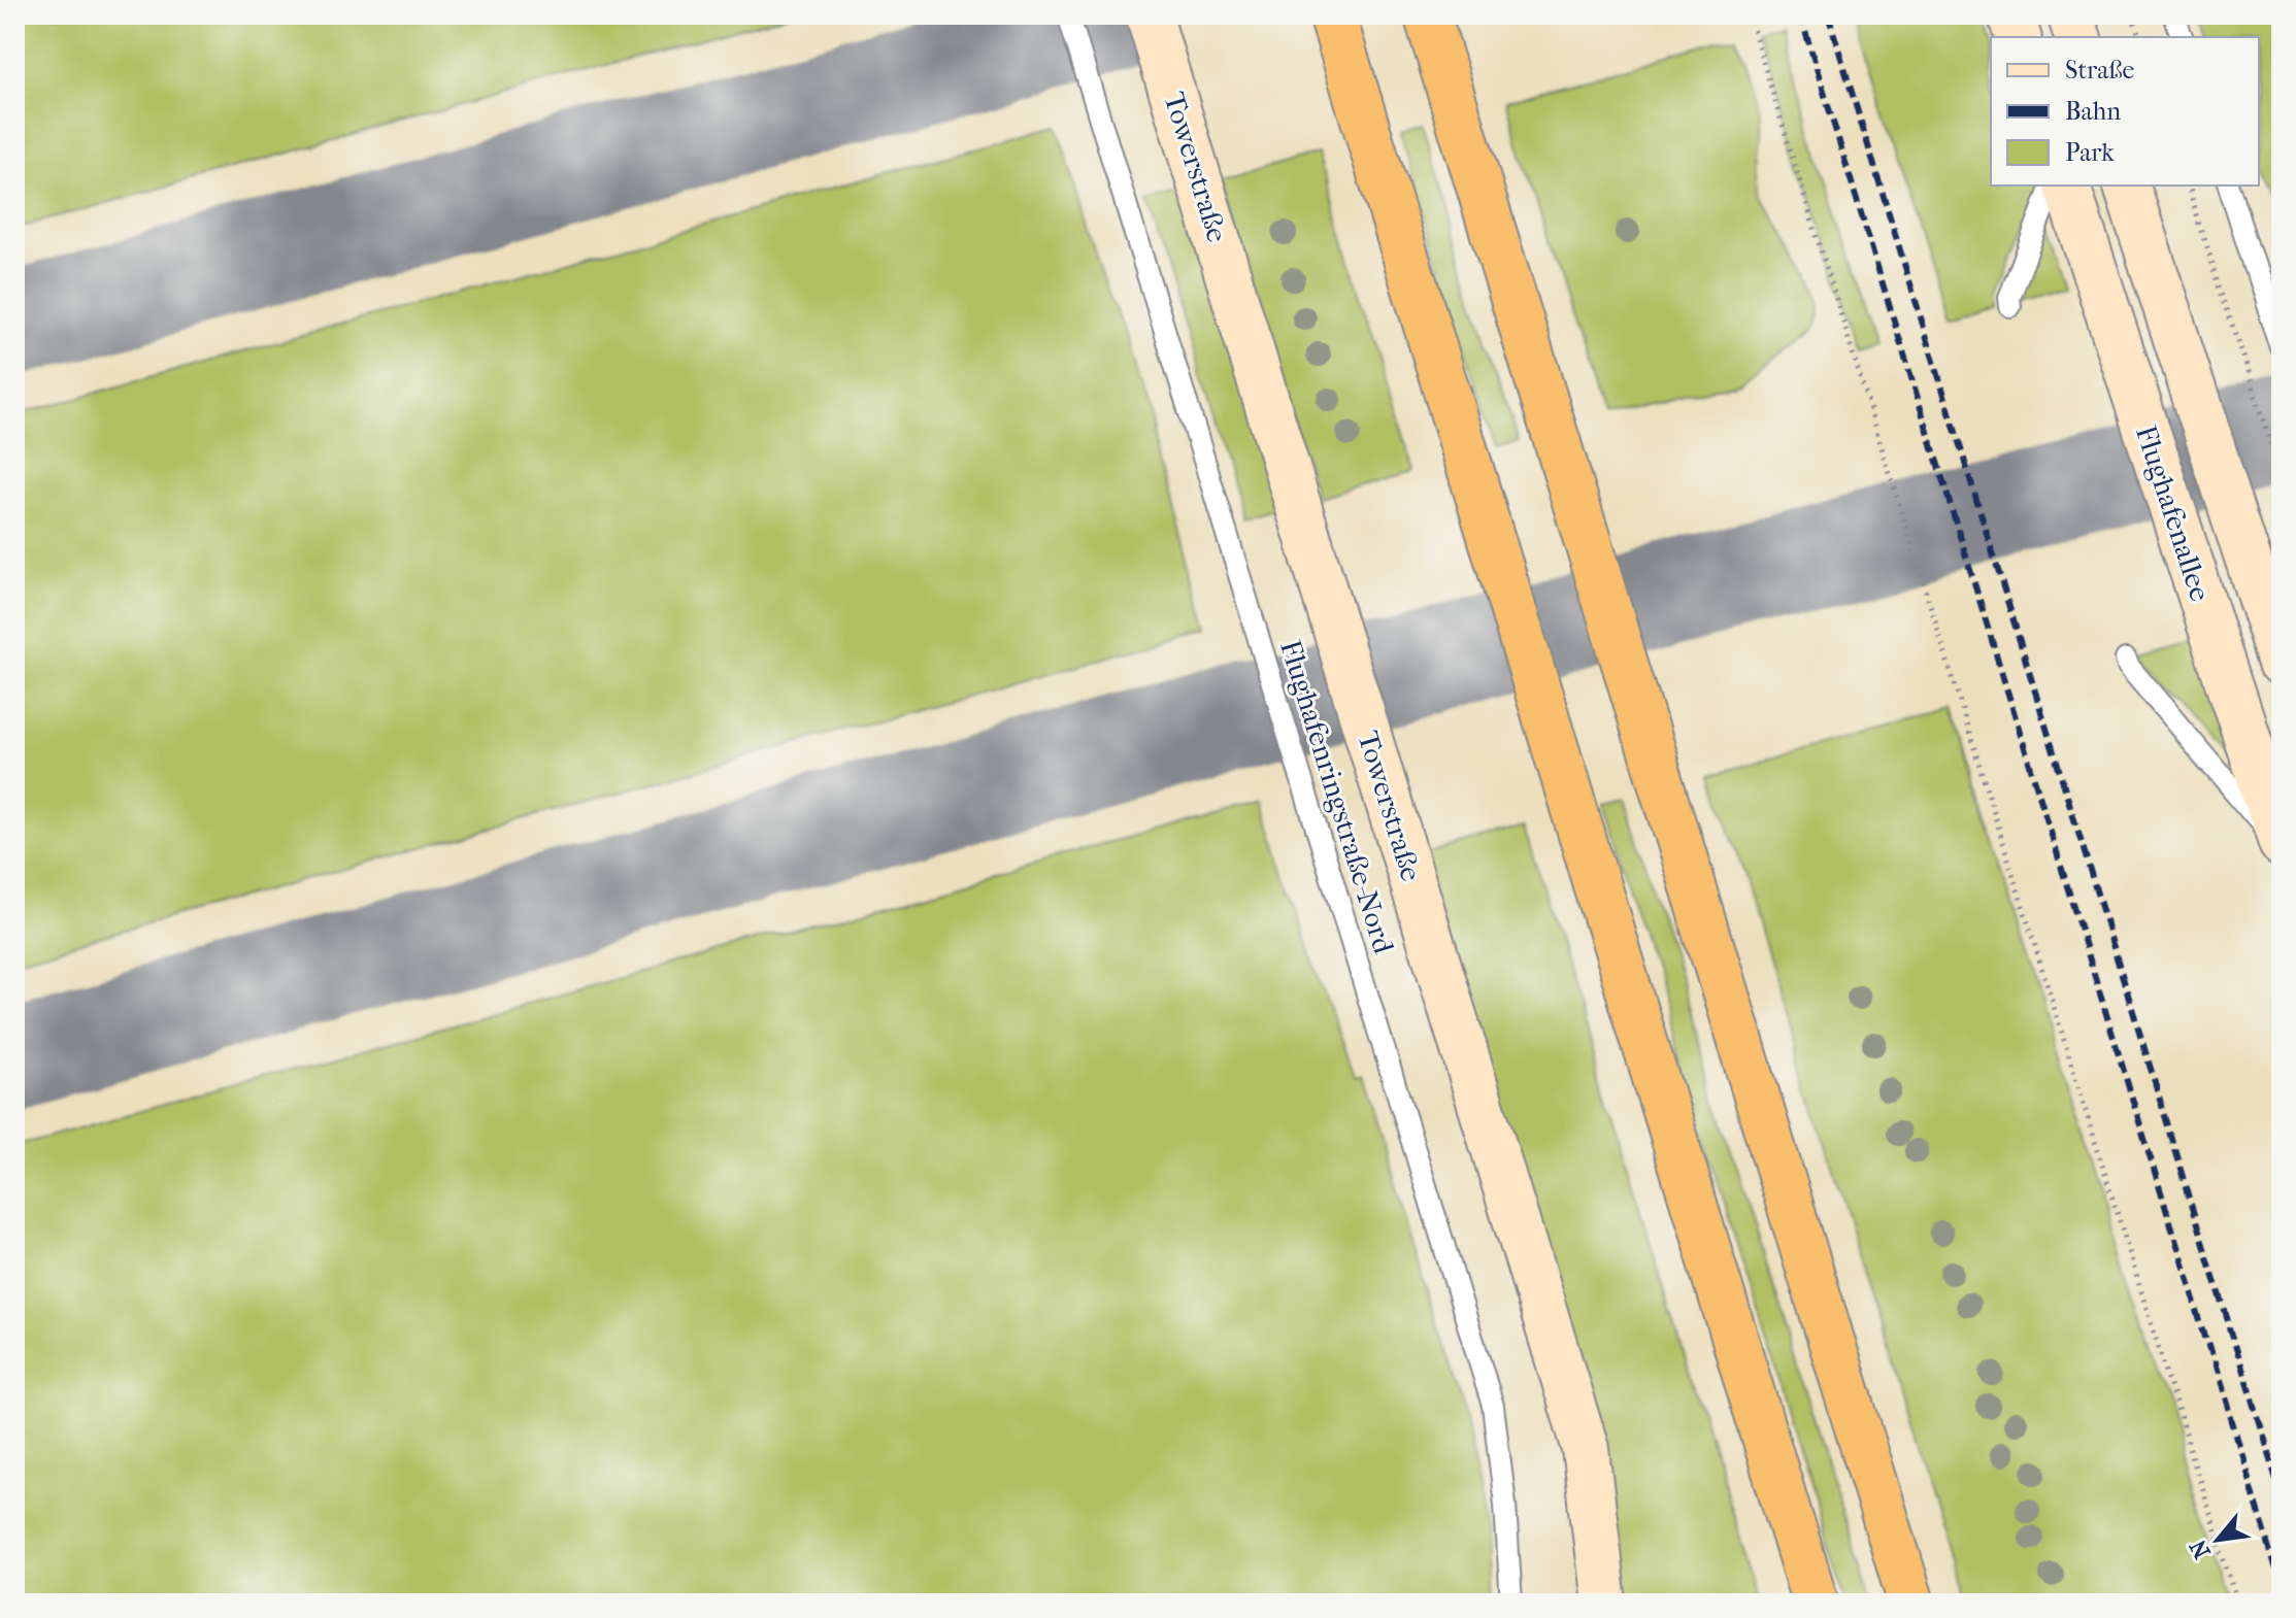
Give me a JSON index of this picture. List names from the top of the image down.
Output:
{
  "streets": {
    "street": ["Towerstraße", "Flughafenallee"],
    "lane": ["Flughafenringstraße-Nord"]
  },
  "legend": ["Straße", "Bahn", "Park"],
  "north": "bottom left"
}
